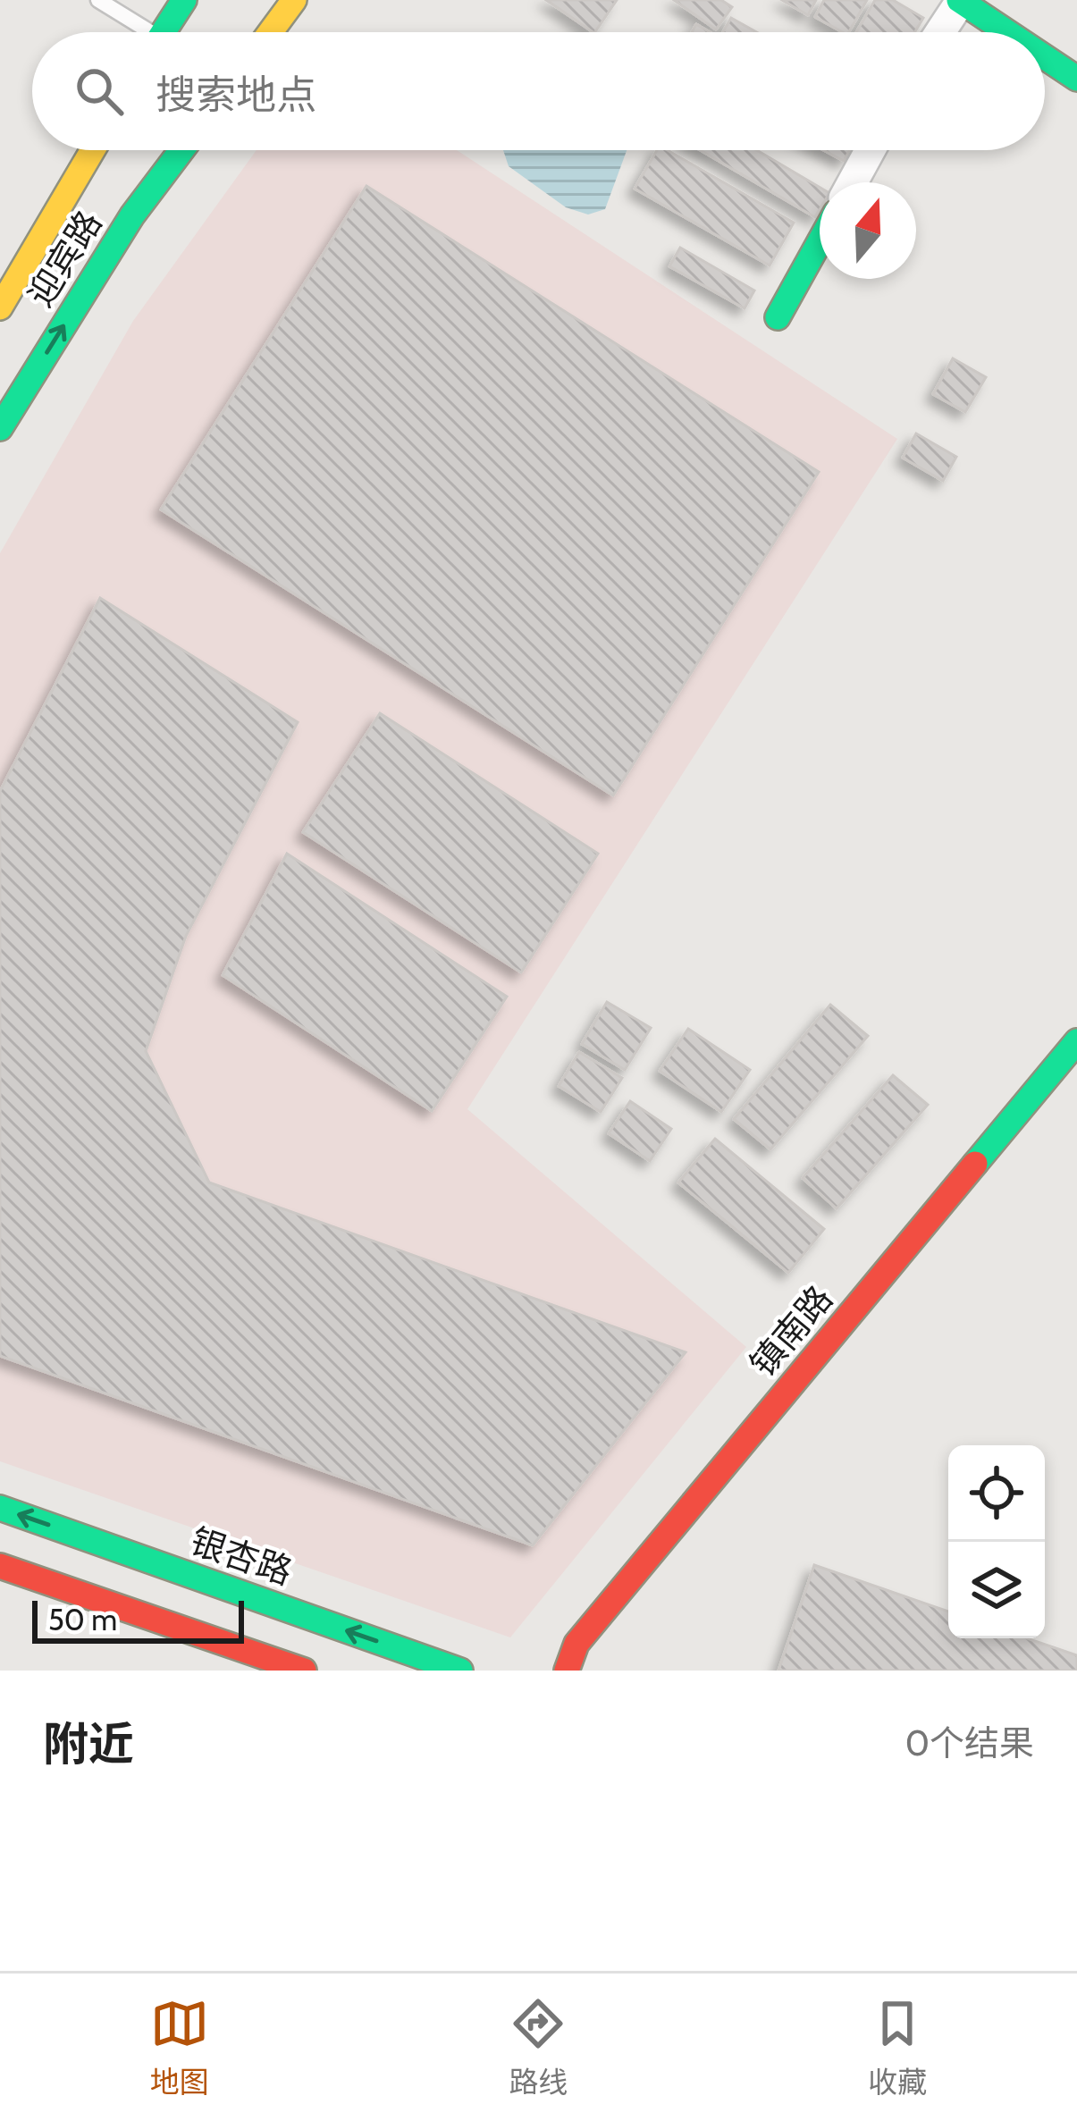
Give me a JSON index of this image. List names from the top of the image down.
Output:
{
  "streets": {
    "street": ["迎宾路", "镇南路", "银杏路"]
  },
  "scale_bar": "50 m",
  "north": "top",
  "page": {
    "search": "搜索地点",
    "scale": "50 m",
    "heading": ["附近", "0个结果"],
    "nav": ["地图", "路线", "收藏"]
  }
}
